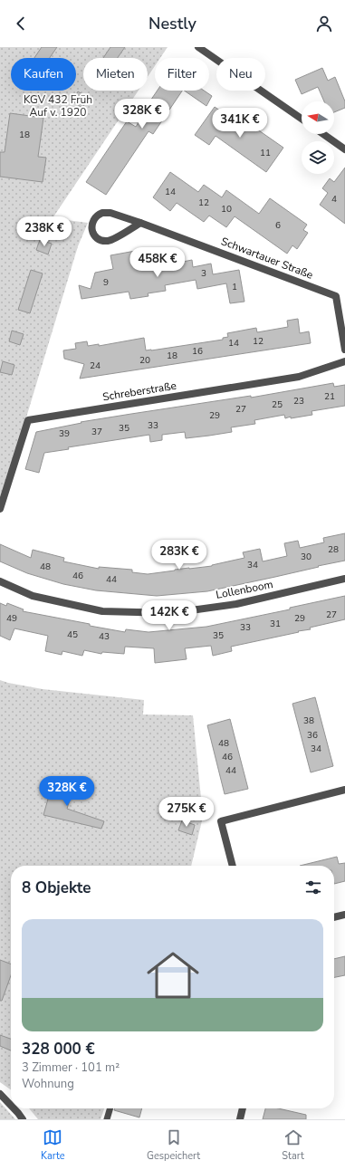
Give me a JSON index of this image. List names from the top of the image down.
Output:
{
  "streets": {
    "street": ["Schwartauer Straße", "Schreberstraße", "Lollenboom"]
  },
  "parks": ["KGV 432 Früh Auf v. 1920"],
  "house_numbers": [
    "18",
    "11",
    "14",
    "4",
    "12",
    "10",
    "6",
    "3",
    "9",
    "1",
    "12",
    "14",
    "16",
    "18",
    "20",
    "24",
    "21",
    "23",
    "25",
    "27",
    "29",
    "33",
    "35",
    "37",
    "39",
    "28",
    "30",
    "34",
    "48",
    "46",
    "44",
    "27",
    "49",
    "29",
    "31",
    "33",
    "45",
    "35",
    "43",
    "38",
    "36",
    "48",
    "34",
    "46",
    "44"
  ],
  "north": "left",
  "page": {
    "header": "Nestly",
    "chip": [
      "Kaufen",
      "Mieten",
      "Filter",
      "Neu"
    ],
    "price": [
      "328K €",
      "341K €",
      "238K €",
      "458K €",
      "283K €",
      "142K €",
      "328K €",
      "275K €"
    ],
    "heading": "8 Objekte",
    "list": [
      {
        "name": "328 000 €",
        "note": "3 Zimmer · 101 m² · Wohnung"
      }
    ],
    "tabs": ["Karte", "Gespeichert", "Start"]
  }
}
